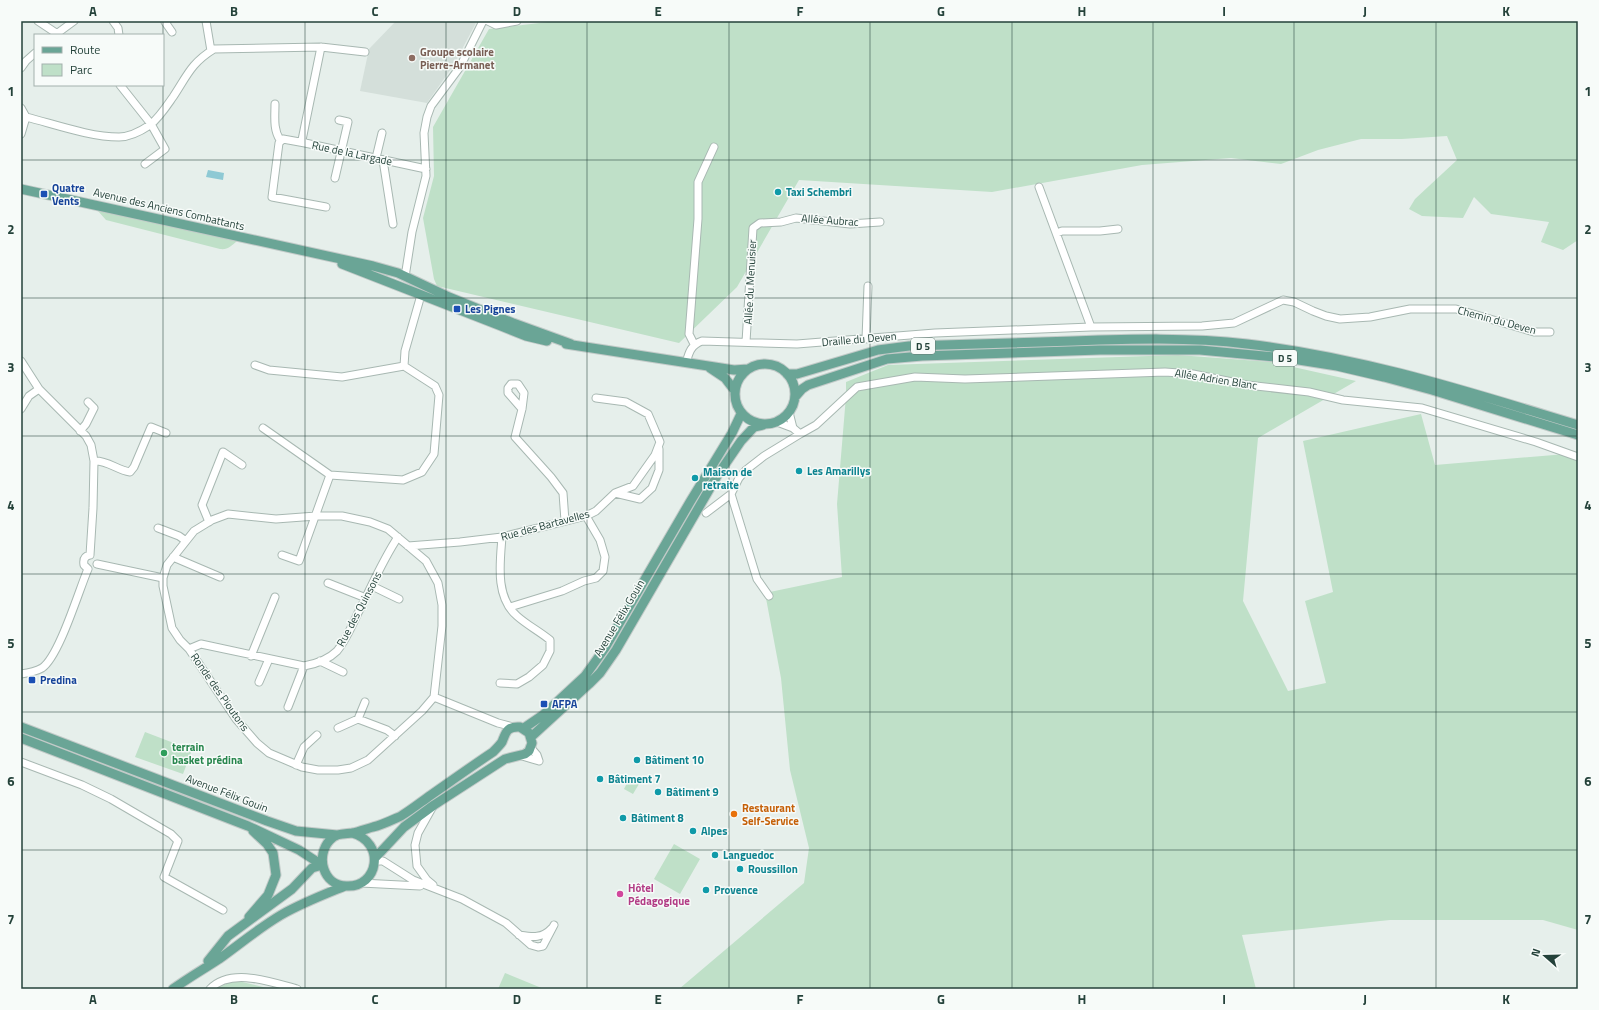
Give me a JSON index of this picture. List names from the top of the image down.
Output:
{
  "streets": {
    "main road": ["Avenue des Anciens Combattants", "D 5", "Avenue Félix Gouin"],
    "street": [
      "Rue de la Largade",
      "Allée Aubrac",
      "Allée du Menuisier",
      "Chemin du Deven",
      "Draille du Deven",
      "Allée Adrien Blanc",
      "Rue des Bartavelles",
      "Rue des Quinsons",
      "Ronde des Pioutons"
    ]
  },
  "crossings": [
    ["Avenue des Anciens Combattants", "D 5"],
    ["Avenue des Anciens Combattants", "Avenue Félix Gouin"],
    ["Allée Aubrac", "Allée du Menuisier"],
    ["Allée du Menuisier", "Draille du Deven"],
    ["Chemin du Deven", "Draille du Deven"],
    ["D 5", "Avenue Félix Gouin"],
    ["Rue des Bartavelles", "Ronde des Pioutons"],
    ["Rue des Quinsons", "Ronde des Pioutons"]
  ],
  "places": {
    "other": [
      "Groupe scolaire Pierre-Armanet",
      "Taxi Schembri",
      "Les Amarillys",
      "Maison de retraite",
      "terrain basket prédina",
      "Bâtiment 10",
      "Bâtiment 7",
      "Bâtiment 9",
      "Restaurant Self-Service",
      "Bâtiment 8",
      "Alpes",
      "Languedoc",
      "Roussillon",
      "Provence",
      "Hôtel Pédagogique"
    ],
    "transit": [
      "Quatre Vents",
      "Les Pignes",
      "Predina",
      "AFPA"
    ]
  },
  "legend": ["Route", "Parc"],
  "north": "left",
  "grid": {
    "columns": [
      "A",
      "B",
      "C",
      "D",
      "E",
      "F",
      "G",
      "H",
      "I",
      "J",
      "K"
    ],
    "rows": [
      "1",
      "2",
      "3",
      "4",
      "5",
      "6",
      "7"
    ]
  }
}
